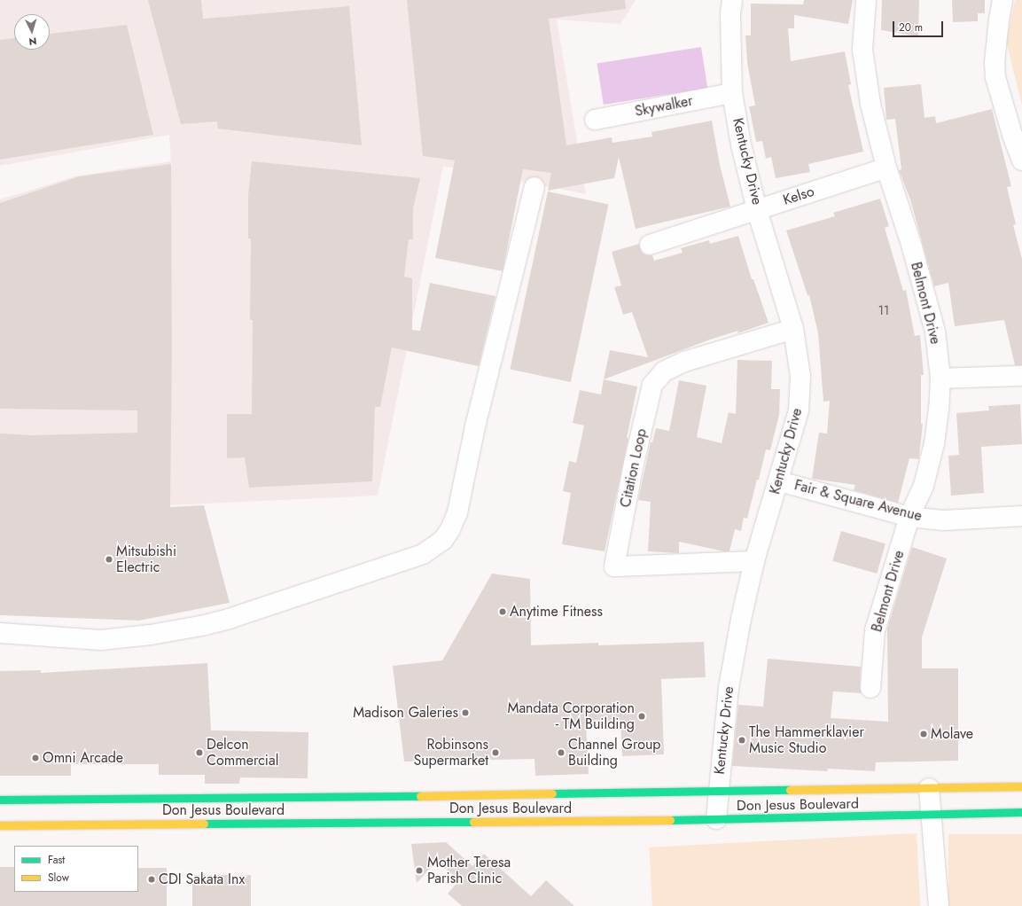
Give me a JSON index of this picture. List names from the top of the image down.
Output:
{
  "streets": {
    "street": [
      "Skywalker",
      "Kentucky Drive",
      "Kelso",
      "Belmont Drive",
      "Citation Loop",
      "Fair & Square Avenue",
      "Don Jesus Boulevard"
    ]
  },
  "crossings": [
    ["Skywalker", "Kentucky Drive"],
    ["Kentucky Drive", "Kelso"],
    ["Kentucky Drive", "Citation Loop"],
    ["Kentucky Drive", "Fair & Square Avenue"],
    ["Kentucky Drive", "Don Jesus Boulevard"],
    ["Kelso", "Belmont Drive"],
    ["Belmont Drive", "Fair & Square Avenue"]
  ],
  "places": [
    "Mitsubishi Electric",
    "Anytime Fitness",
    "Madison Galeries",
    "Mandata Corporation - TM Building",
    "Molave",
    "The Hammerklavier Music Studio",
    "Delcon Commercial",
    "Robinsons Supermarket",
    "Channel Group Building",
    "Omni Arcade",
    "Mother Teresa Parish Clinic",
    "CDI Sakata Inx"
  ],
  "house_numbers": ["11"],
  "legend": ["Fast", "Slow"],
  "scale_bar": "20 m",
  "north": "bottom"
}
